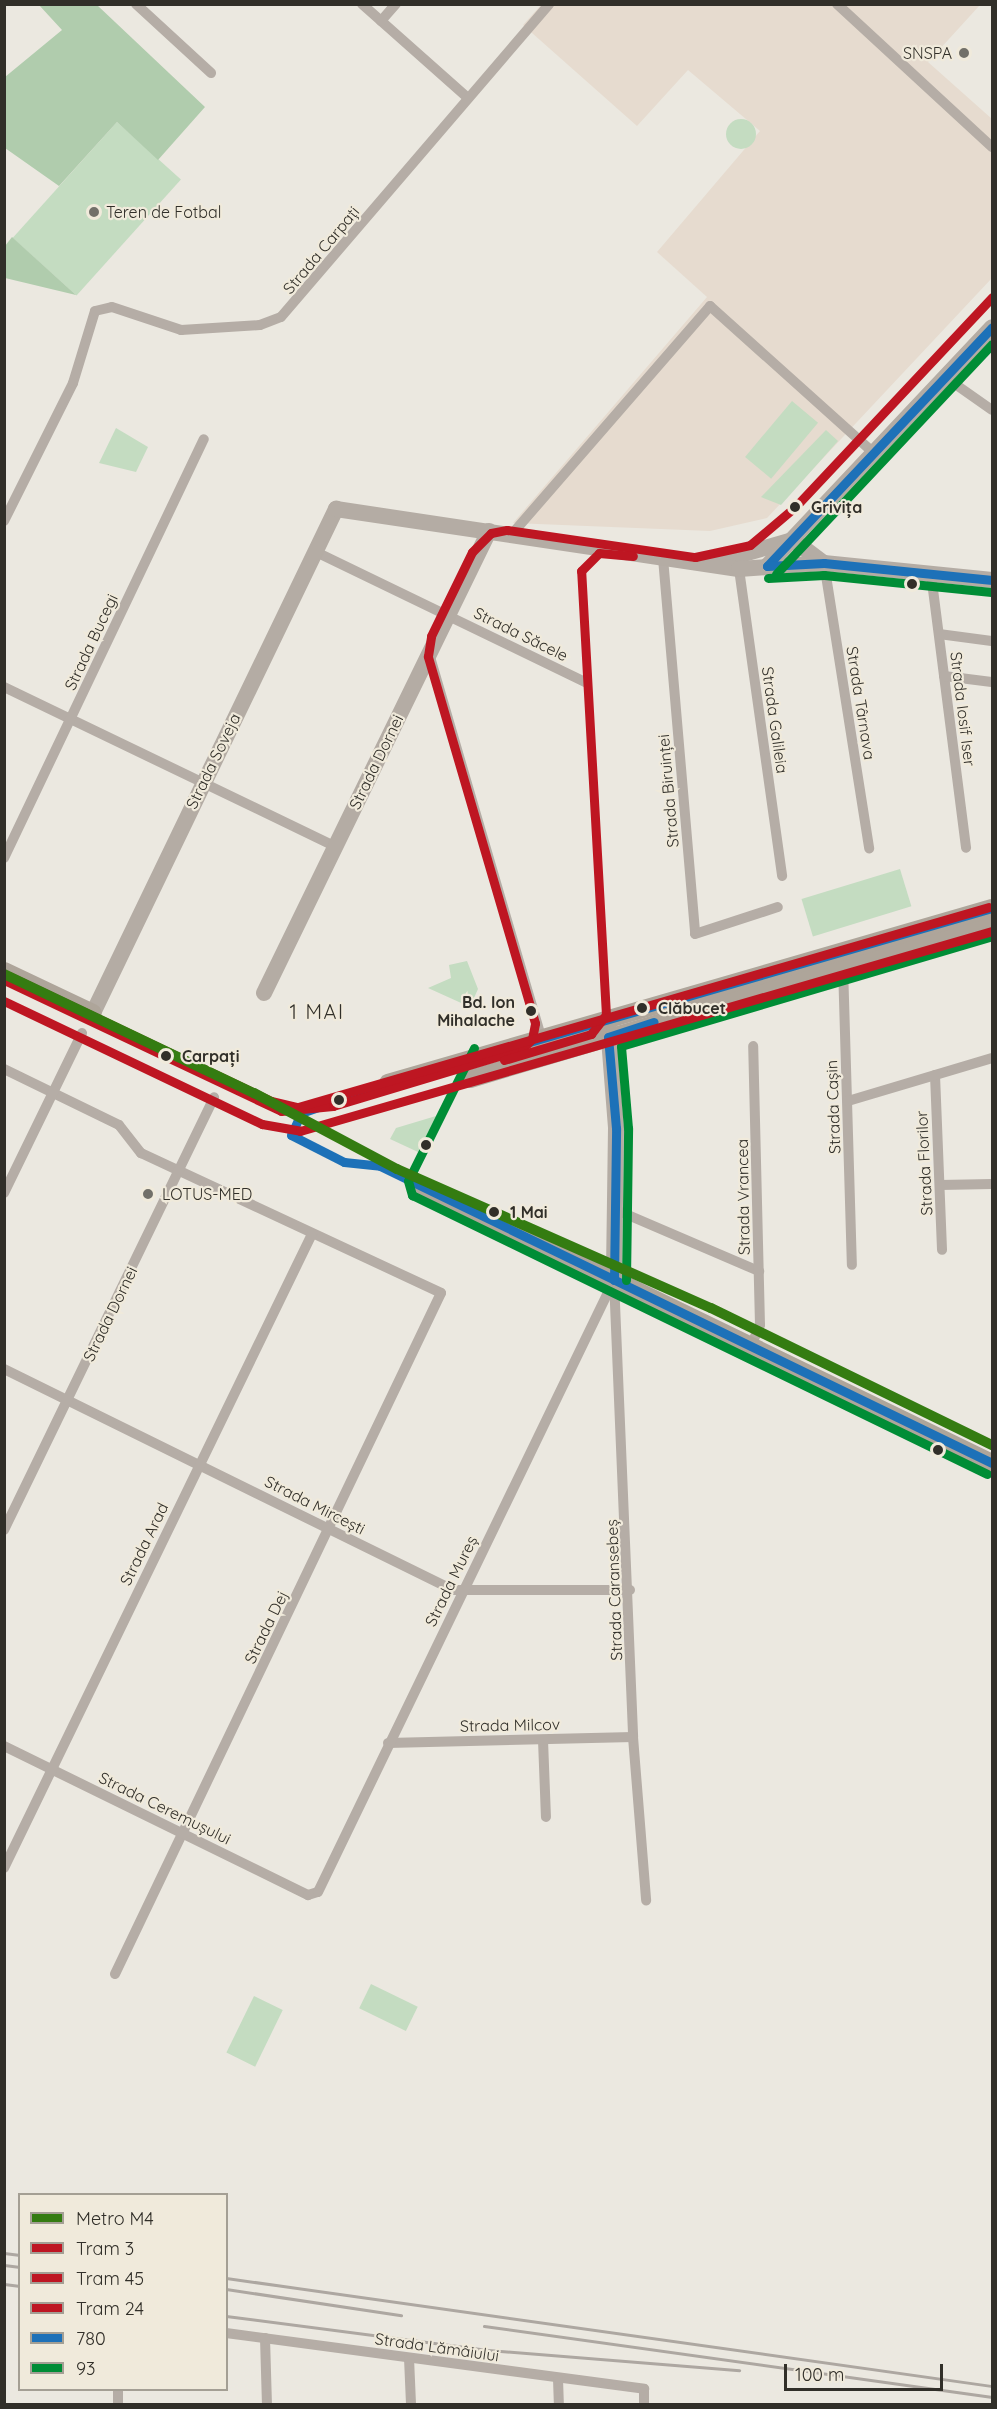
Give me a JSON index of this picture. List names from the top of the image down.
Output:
{
  "streets": {
    "street": [
      "Strada Carpați",
      "Strada Săcele",
      "Strada Bucegi",
      "Strada Târnava",
      "Strada Iosif Iser",
      "Strada Galileia",
      "Strada Soveja",
      "Strada Dornei",
      "Strada Biruinței",
      "Strada Cașin",
      "Strada Florilor",
      "Strada Vrancea",
      "Strada Mircești",
      "Strada Arad",
      "Strada Mureș",
      "Strada Caransebeș",
      "Strada Dej",
      "Strada Milcov",
      "Strada Ceremușului",
      "Strada Lămâiului"
    ]
  },
  "crossings": [
    ["Strada Săcele", "Strada Soveja"],
    ["Strada Săcele", "Strada Dornei"],
    ["Strada Soveja", "Strada Dornei"],
    ["Strada Dornei", "Strada Mircești"],
    ["Strada Mircești", "Strada Arad"],
    ["Strada Mircești", "Strada Mureș"],
    ["Strada Mircești", "Strada Caransebeș"],
    ["Strada Mircești", "Strada Dej"],
    ["Strada Arad", "Strada Dej"],
    ["Strada Arad", "Strada Ceremușului"],
    ["Strada Mureș", "Strada Caransebeș"],
    ["Strada Mureș", "Strada Milcov"],
    ["Strada Mureș", "Strada Ceremușului"],
    ["Strada Caransebeș", "Strada Milcov"],
    ["Strada Dej", "Strada Ceremușului"]
  ],
  "districts": ["1 MAI"],
  "places": [
    "SNSPA",
    "Teren de Fotbal",
    "Grivița",
    "Clăbucet",
    "Bd. Ion Mihalache",
    "Carpați",
    "LOTUS-MED",
    "1 Mai"
  ],
  "lines": [
    "tram line 3",
    "transit line 780",
    "transit line 93",
    "tram line 24",
    "tram line 45",
    "metro line M4"
  ],
  "legend": [
    "Metro M4",
    "Tram 3",
    "Tram 45",
    "Tram 24",
    "780",
    "93"
  ],
  "scale_bar": "100 m"
}
